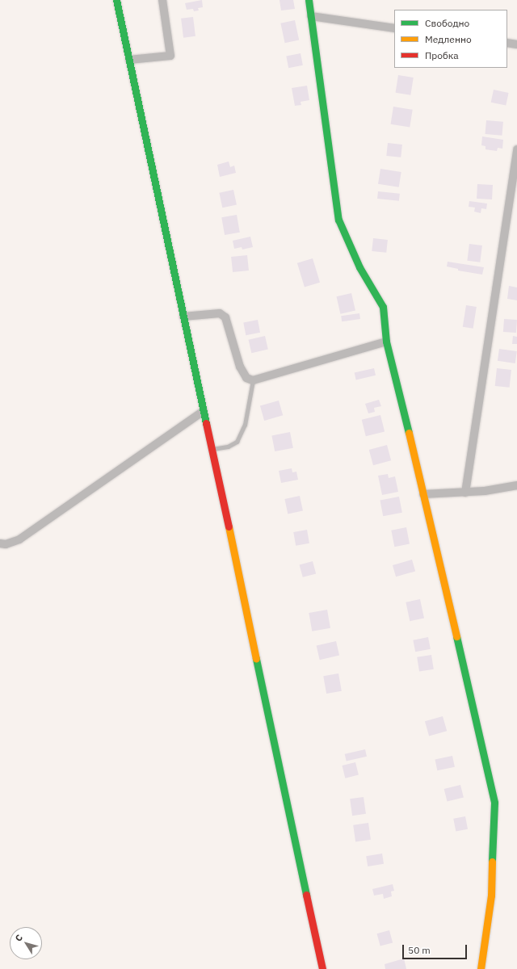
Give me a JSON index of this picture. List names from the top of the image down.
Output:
{
  "legend": ["Свободно", "Медленно", "Пробка"],
  "scale_bar": "50 m",
  "north": "top left"
}
